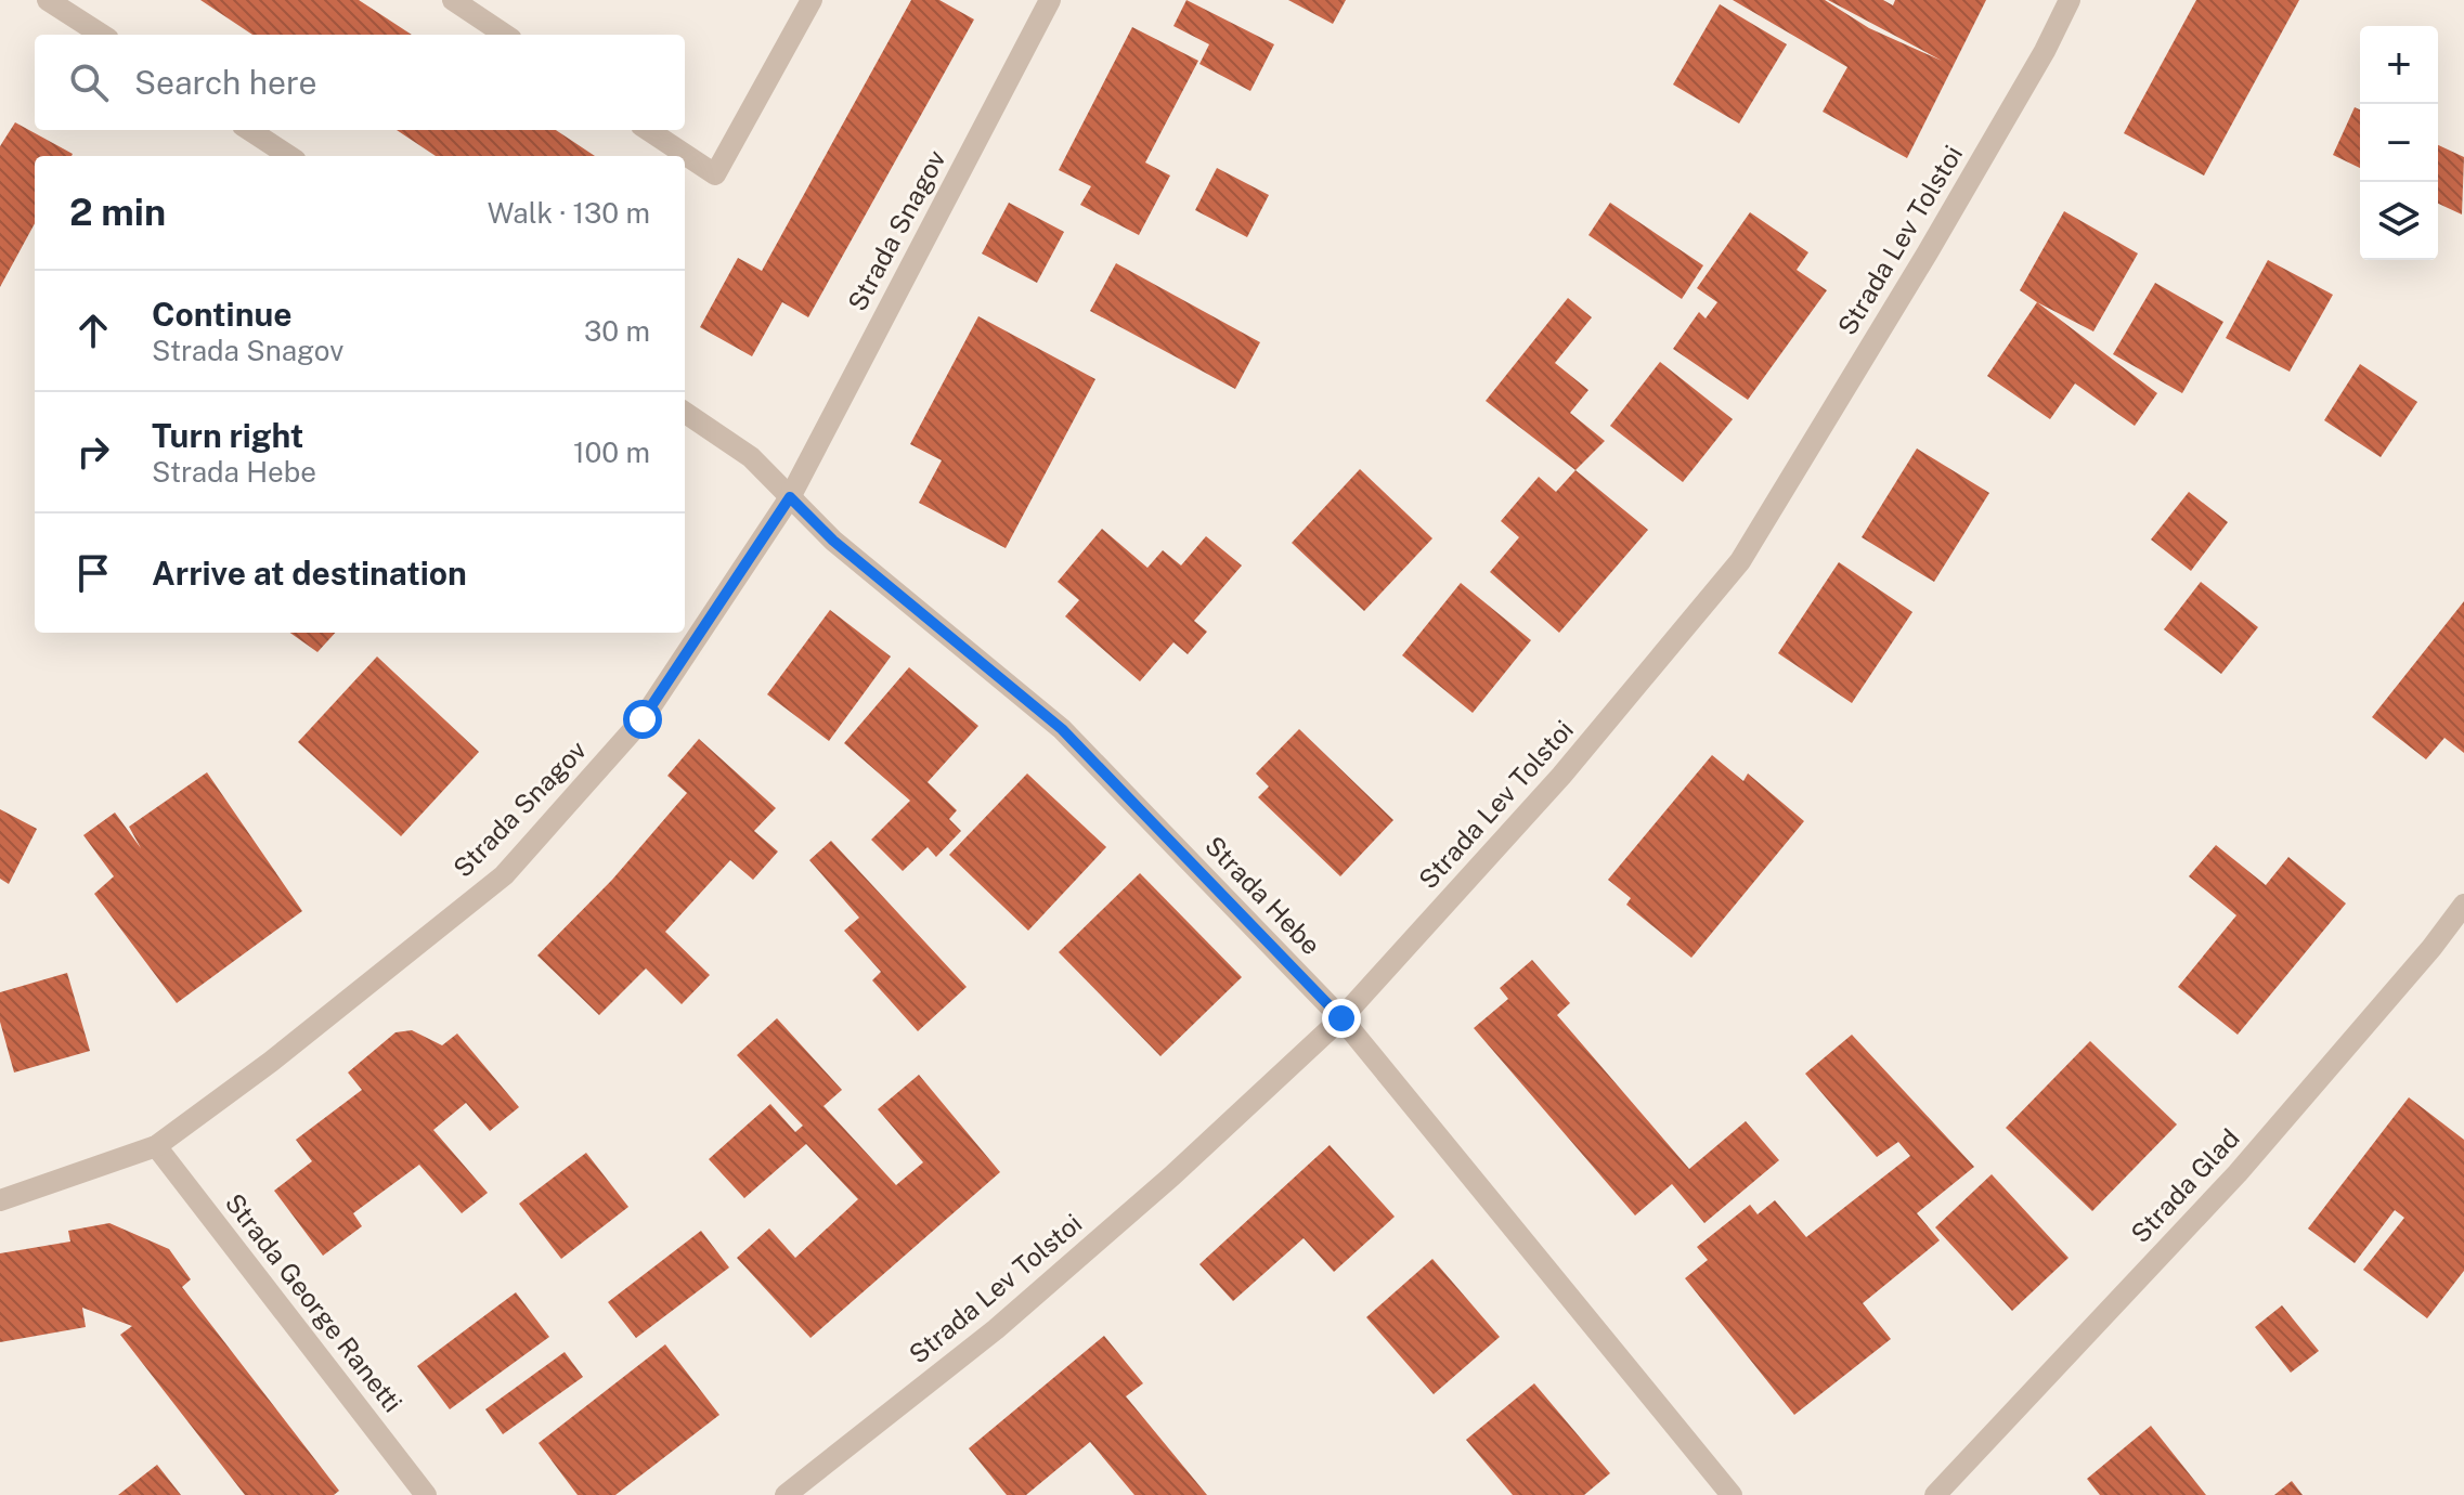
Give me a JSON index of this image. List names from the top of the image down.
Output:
{
  "streets": {
    "street": [
      "Strada Snagov",
      "Strada Lev Tolstoi",
      "Strada Hebe",
      "Strada Glad",
      "Strada George Ranetti"
    ]
  },
  "crossings": [
    ["Strada Snagov", "Strada Hebe"],
    ["Strada Snagov", "Strada George Ranetti"],
    ["Strada Lev Tolstoi", "Strada Hebe"]
  ],
  "page": {
    "map_buttons": ["+", "−"],
    "search": "Search here",
    "heading": ["2 min", "Walk · 130 m"],
    "list": [
      ["Continue", "Strada Snagov", "30 m"],
      ["Turn right", "Strada Hebe", "100 m"],
      "Arrive at destination"
    ]
  }
}
